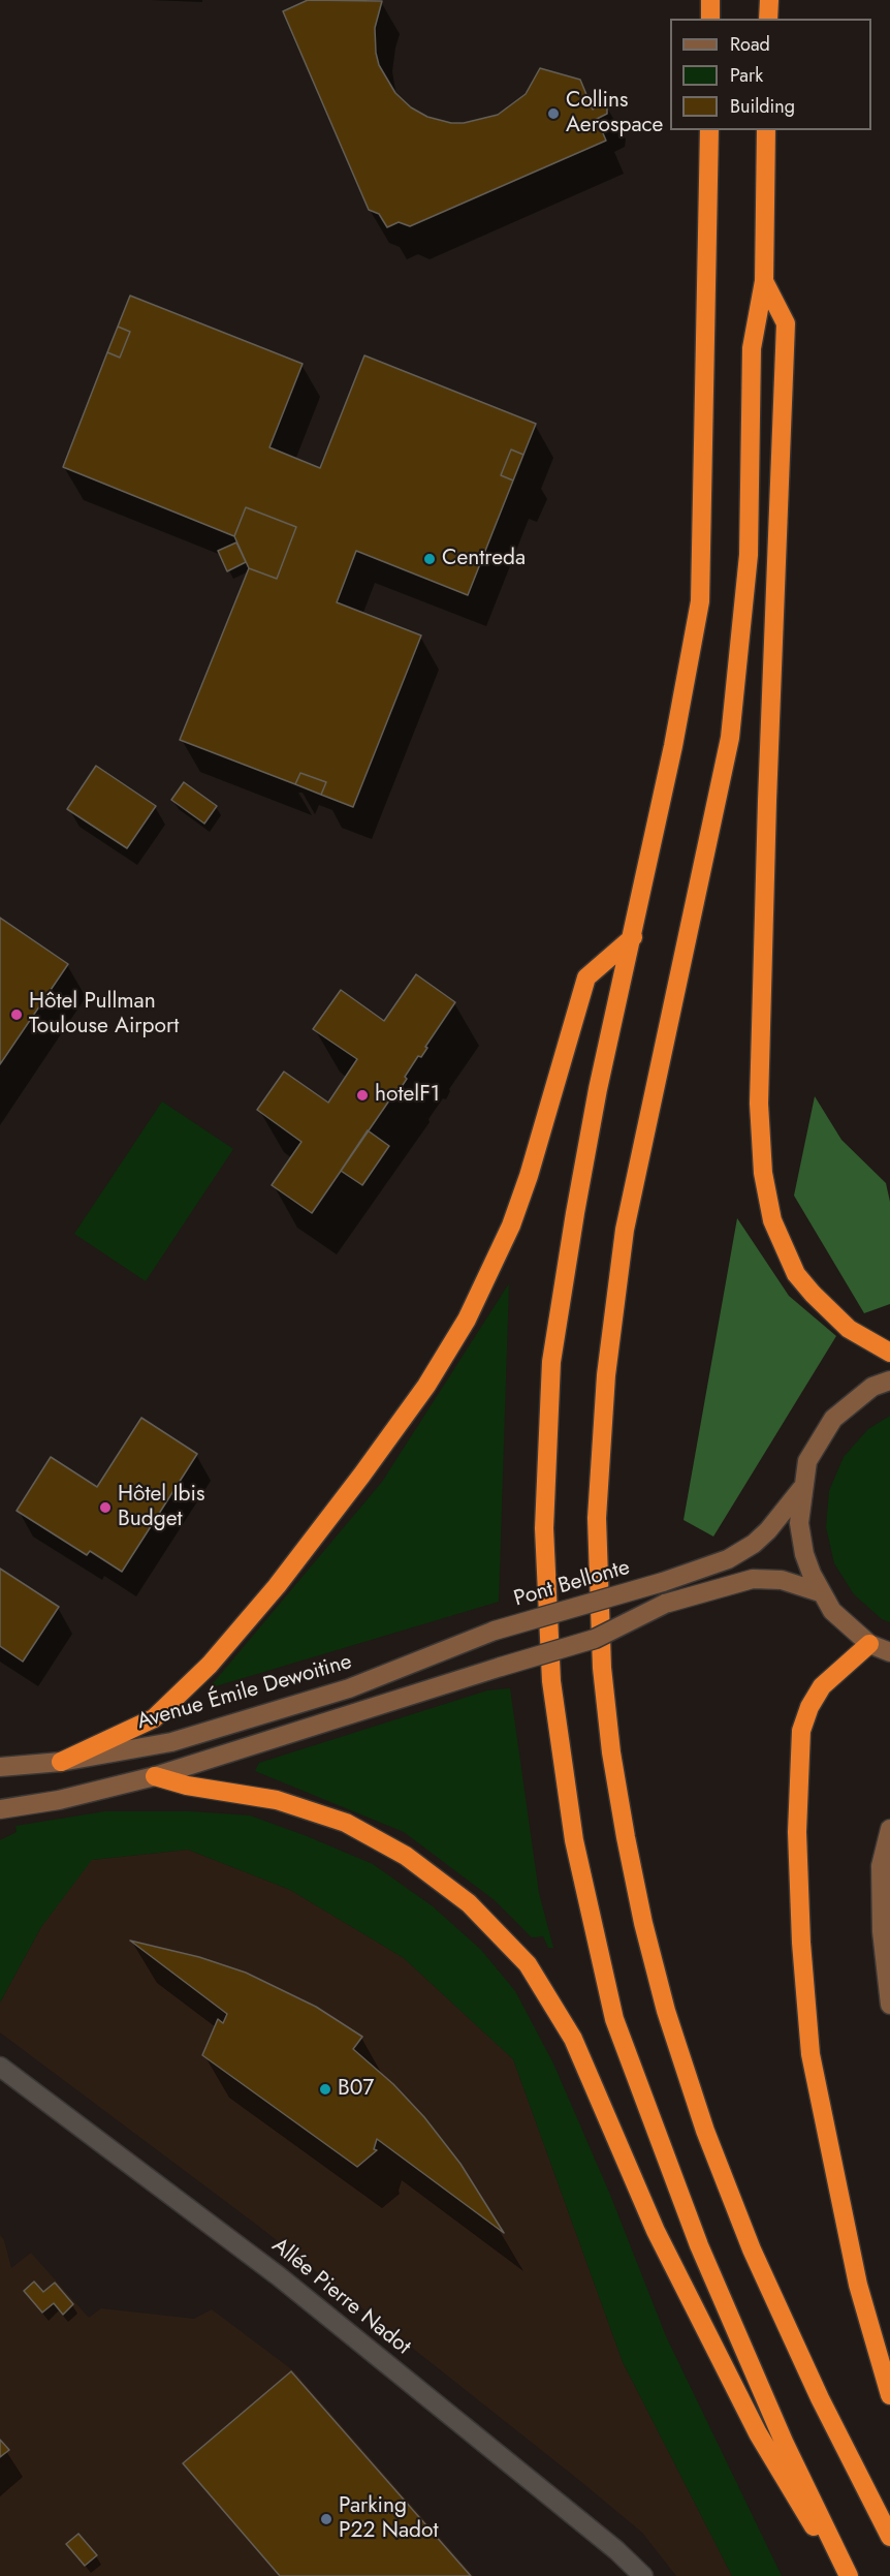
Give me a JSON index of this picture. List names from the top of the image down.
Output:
{
  "streets": {
    "main road": ["Pont Bellonte", "Avenue Émile Dewoitine"],
    "street": ["Allée Pierre Nadot"]
  },
  "crossings": [
    ["Pont Bellonte", "Avenue Émile Dewoitine"]
  ],
  "places": [
    "Collins Aerospace",
    "Centreda",
    "Hôtel Pullman Toulouse Airport",
    "hotelF1",
    "Hôtel Ibis Budget",
    "B07",
    "Parking P22 Nadot"
  ],
  "legend": ["Road", "Park", "Building"]
}
